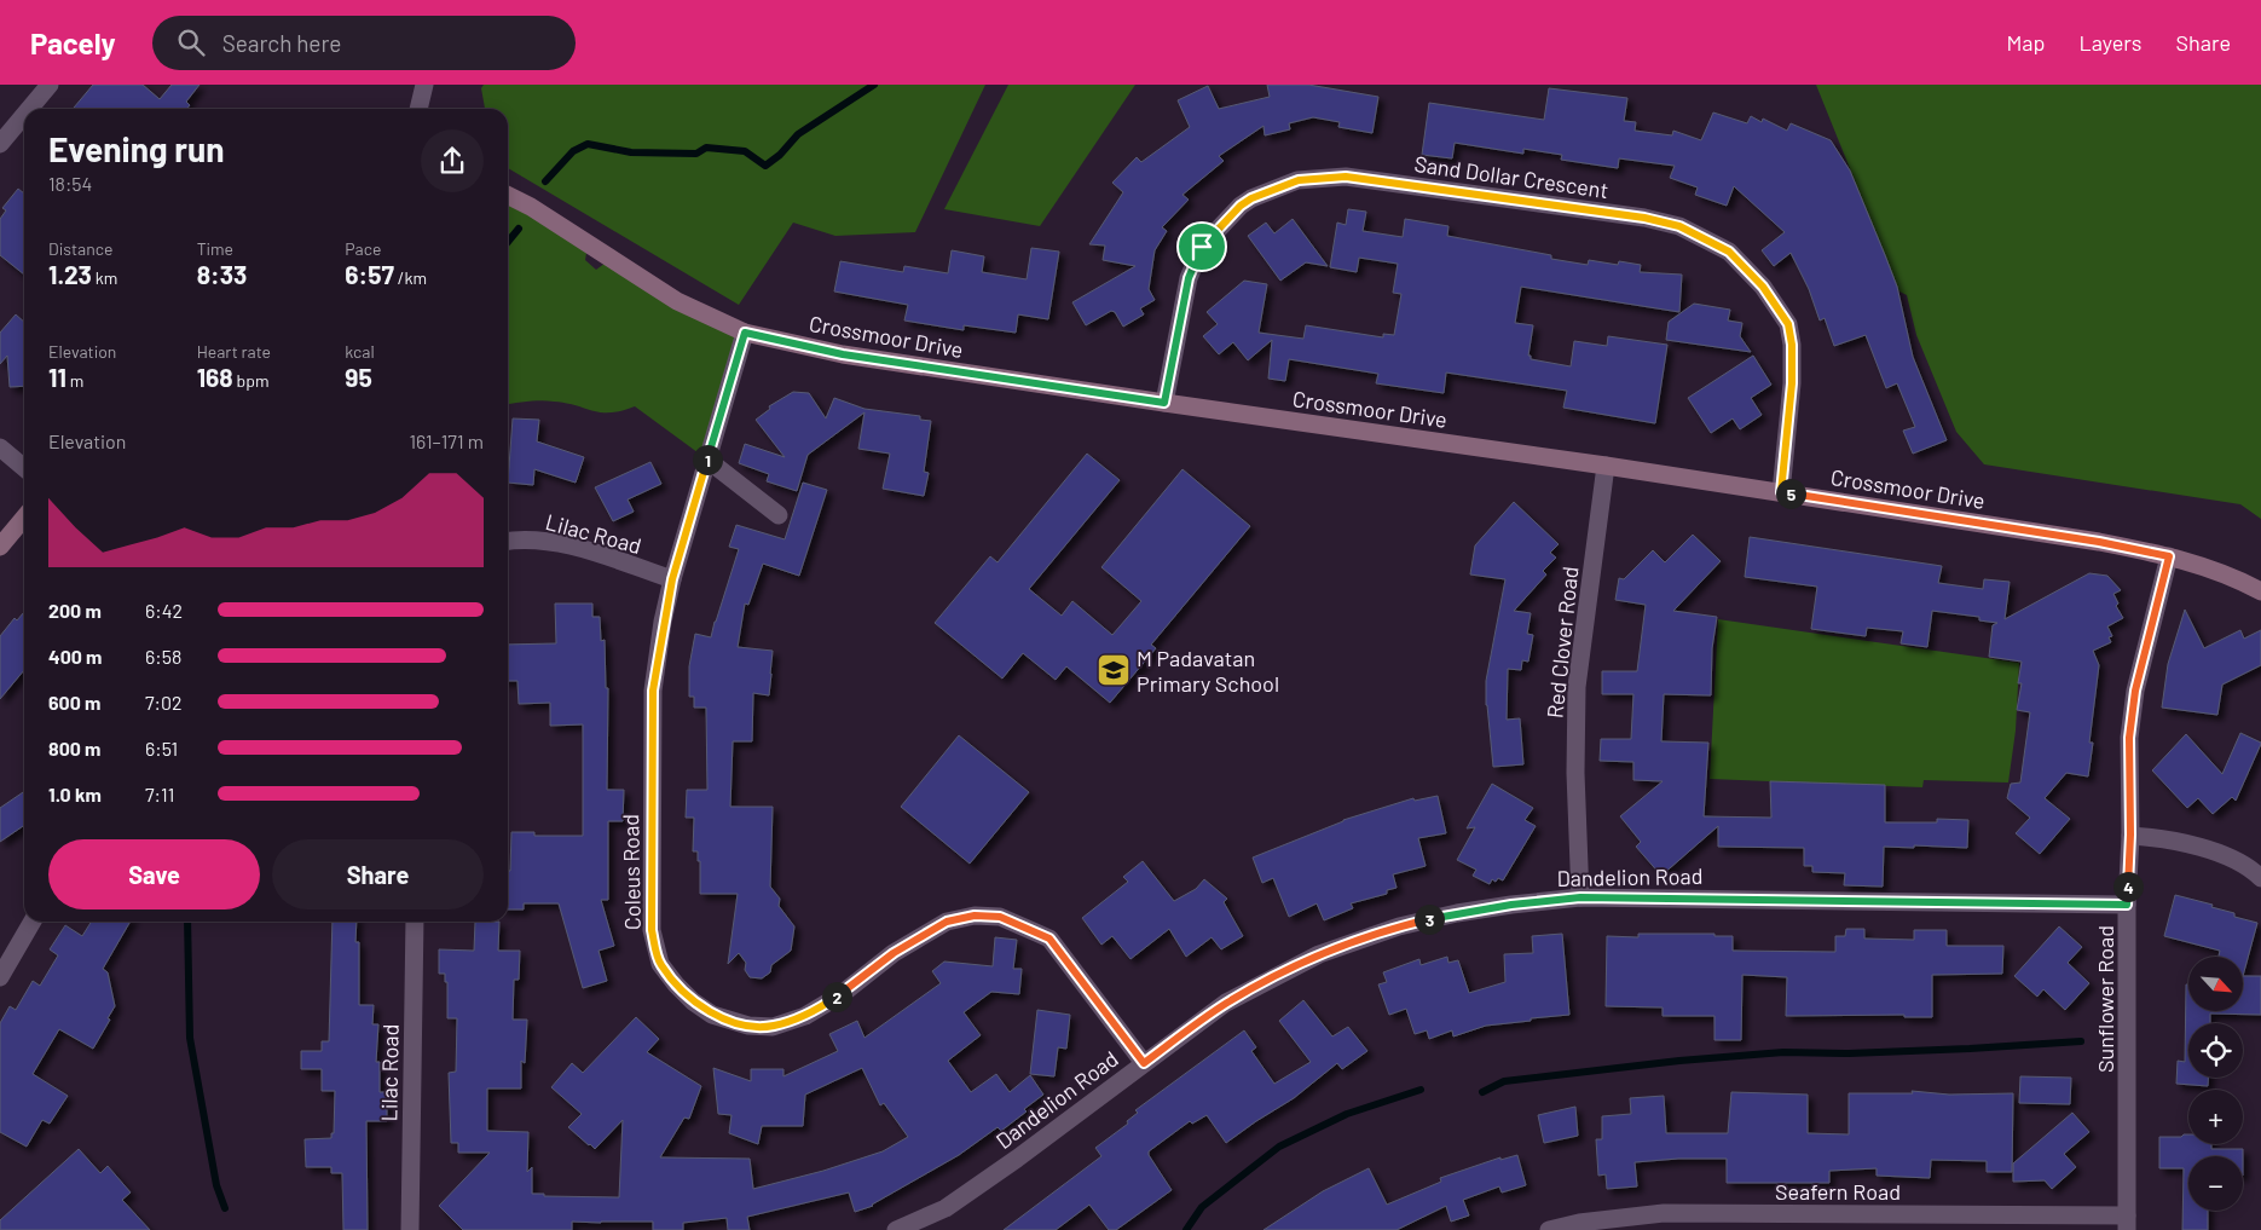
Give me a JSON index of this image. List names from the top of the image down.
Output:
{
  "streets": {
    "street": [
      "Sand Dollar Crescent",
      "Crossmoor Drive",
      "Lilac Road",
      "Red Clover Road",
      "Coleus Road",
      "Dandelion Road",
      "Sunflower Road",
      "Seafern Road"
    ]
  },
  "crossings": [
    ["Sand Dollar Crescent", "Crossmoor Drive"],
    ["Crossmoor Drive", "Red Clover Road"],
    ["Crossmoor Drive", "Coleus Road"],
    ["Crossmoor Drive", "Sunflower Road"],
    ["Lilac Road", "Coleus Road"],
    ["Red Clover Road", "Dandelion Road"],
    ["Coleus Road", "Dandelion Road"],
    ["Dandelion Road", "Sunflower Road"],
    ["Sunflower Road", "Seafern Road"]
  ],
  "places": {
    "school or university": ["M Padavatan Primary School"]
  },
  "north": "bottom right",
  "page": {
    "header": "Pacely",
    "search": "Search here",
    "nav": ["Map", "Layers", "Share"],
    "heading": ["Evening run", "18:54"],
    "stats": [
      ["Distance", "1.23 km"],
      ["Time", "8:33"],
      ["Pace", "6:57 /km"],
      ["Elevation", "11 m"],
      ["Heart rate", "168 bpm"],
      ["kcal", "95"]
    ],
    "chart": ["Elevation", "161–171 m"],
    "pins": [
      "1",
      "5",
      "4",
      "3",
      "2"
    ],
    "list": [
      {
        "name": "200 m",
        "note": "6:42"
      },
      {
        "name": "400 m",
        "note": "6:58"
      },
      {
        "name": "600 m",
        "note": "7:02"
      },
      {
        "name": "800 m",
        "note": "6:51"
      },
      {
        "name": "1.0 km",
        "note": "7:11"
      }
    ],
    "buttons": ["Save", "Share"],
    "map_buttons": ["+", "−"]
  }
}
